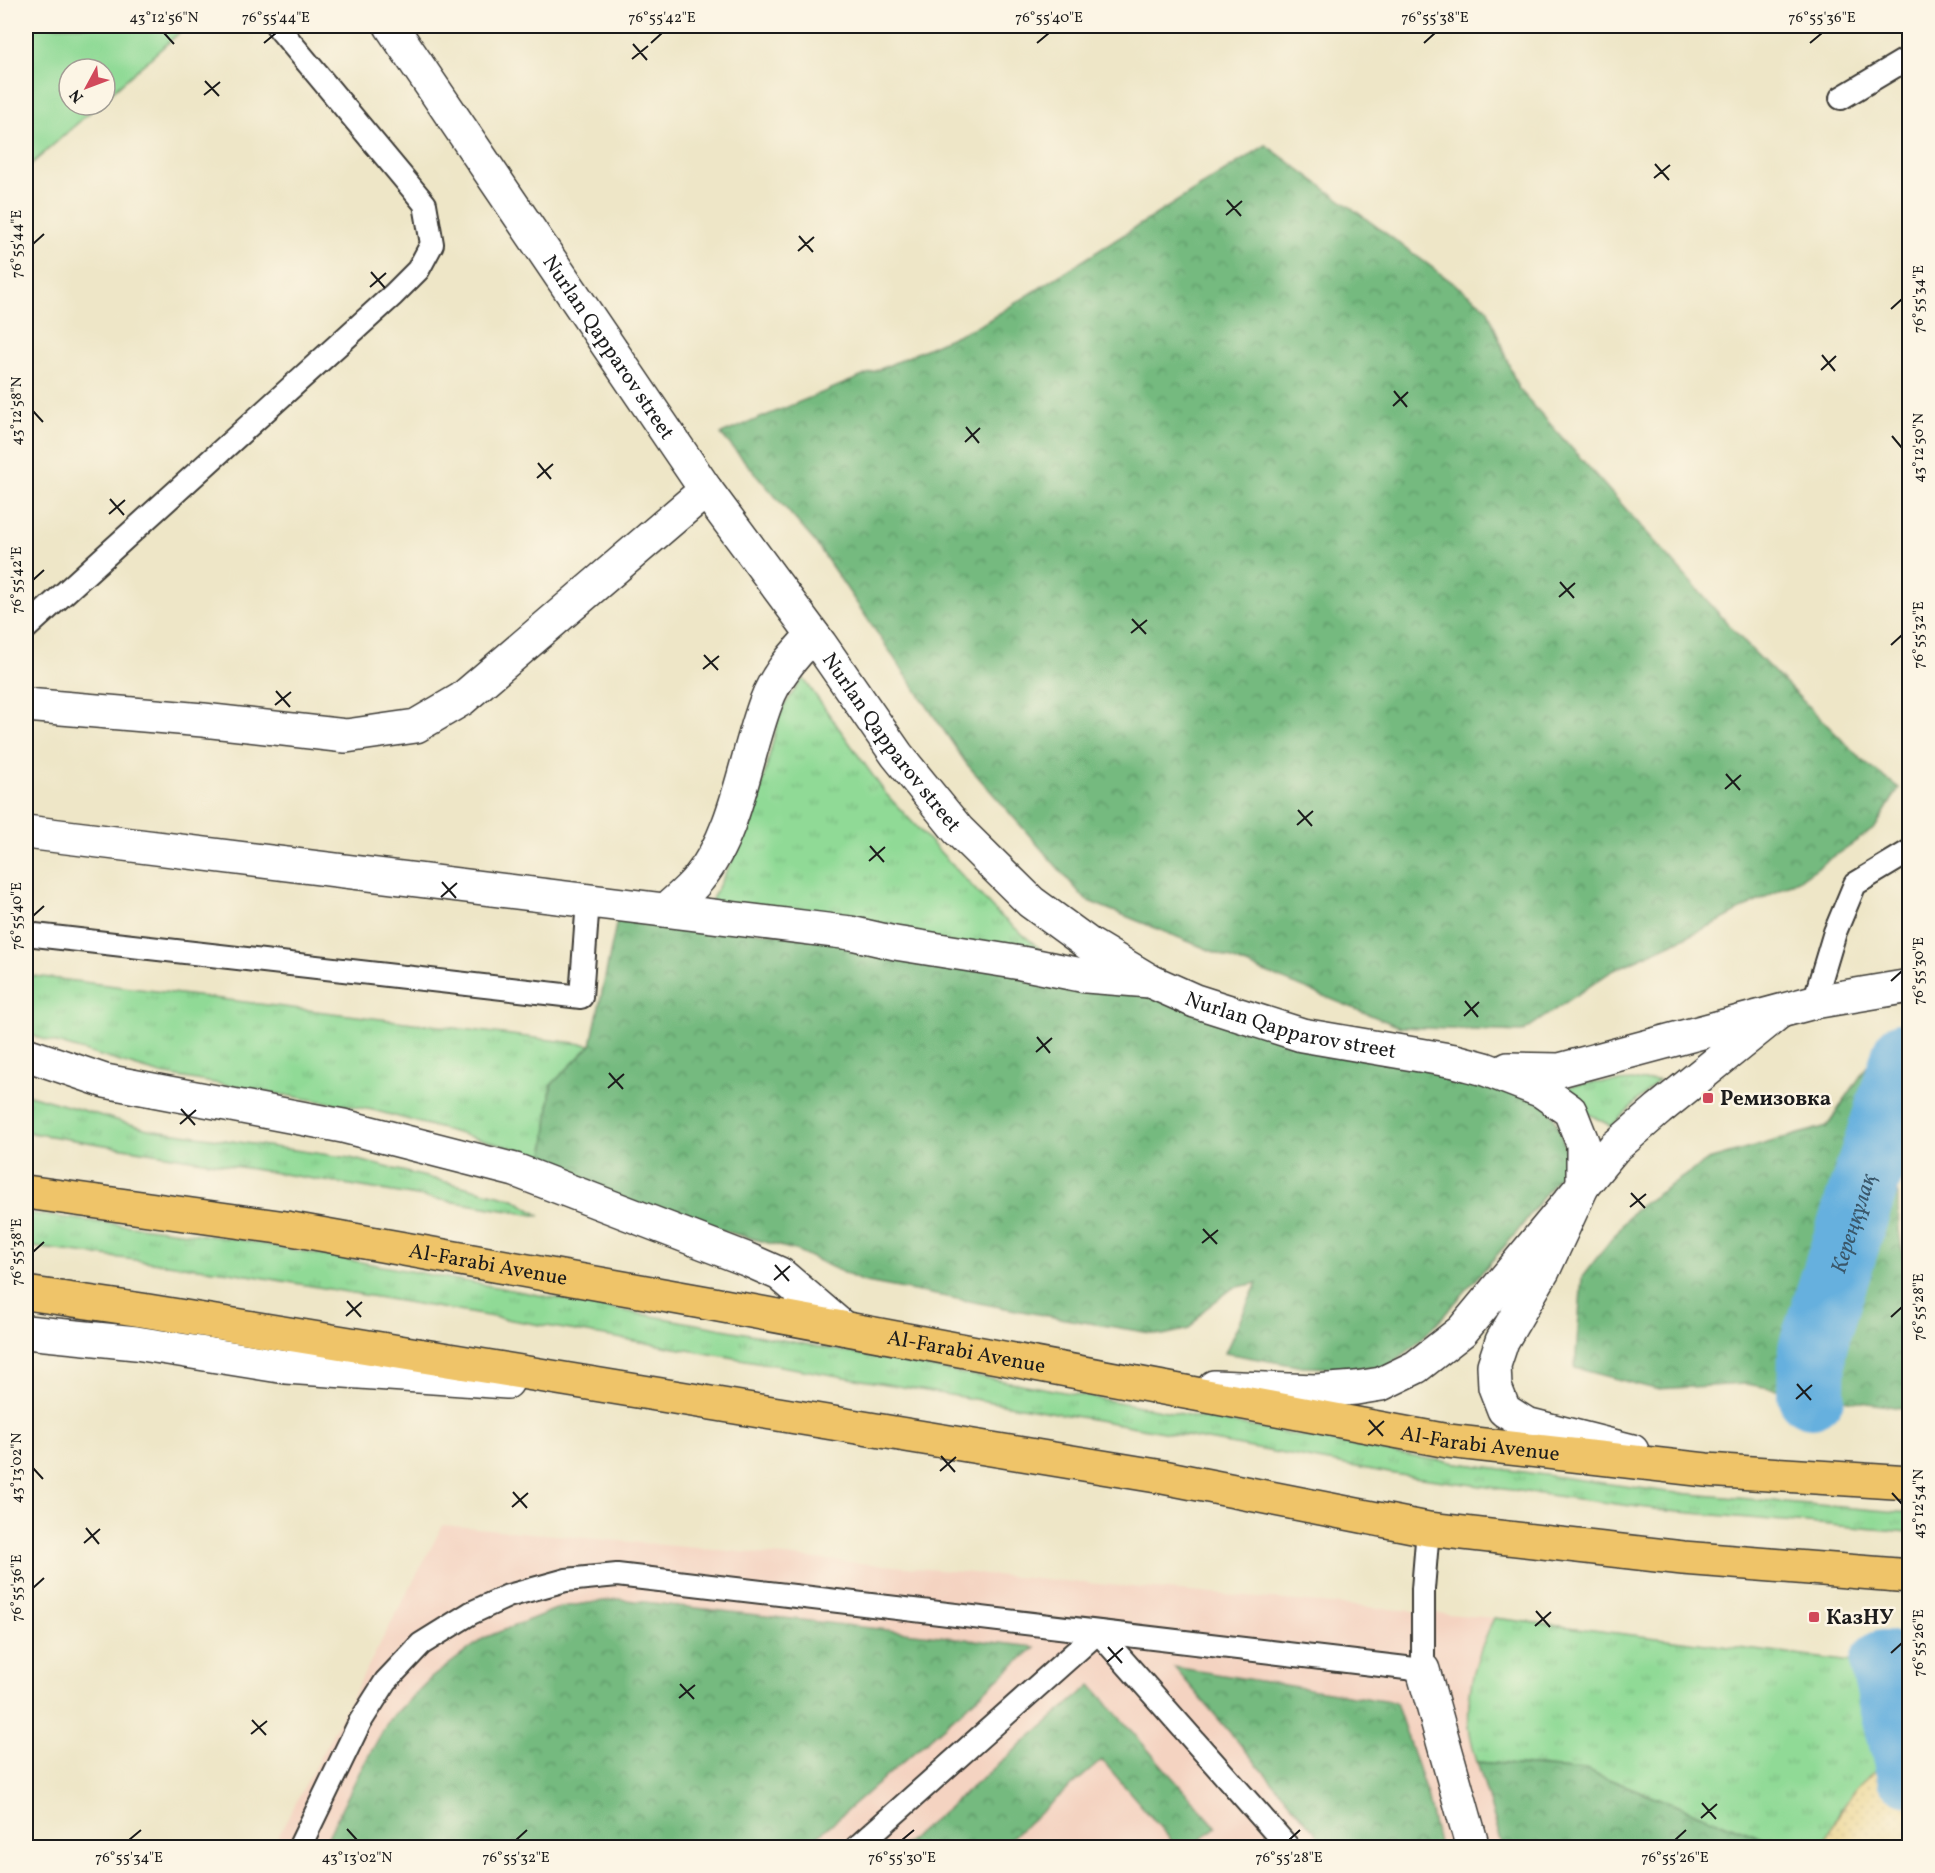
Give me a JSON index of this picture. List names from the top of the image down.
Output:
{
  "streets": {
    "main road": ["Al-Farabi Avenue"],
    "street": ["Nurlan Qapparov street"]
  },
  "water": ["Кереңқұлақ"],
  "places": {
    "transit": ["Ремизовка", "КазНУ"]
  },
  "north": "bottom left",
  "coordinates": [
    "43°12'56\"N",
    "76°55'44\"E",
    "76°55'42\"E",
    "76°55'40\"E",
    "76°55'38\"E",
    "76°55'36\"E",
    "76°55'34\"E",
    "43°12'58\"N",
    "43°12'50\"N",
    "76°55'32\"E",
    "76°55'30\"E",
    "76°55'28\"E",
    "43°13'02\"N",
    "43°12'54\"N",
    "76°55'26\"E"
  ]
}
